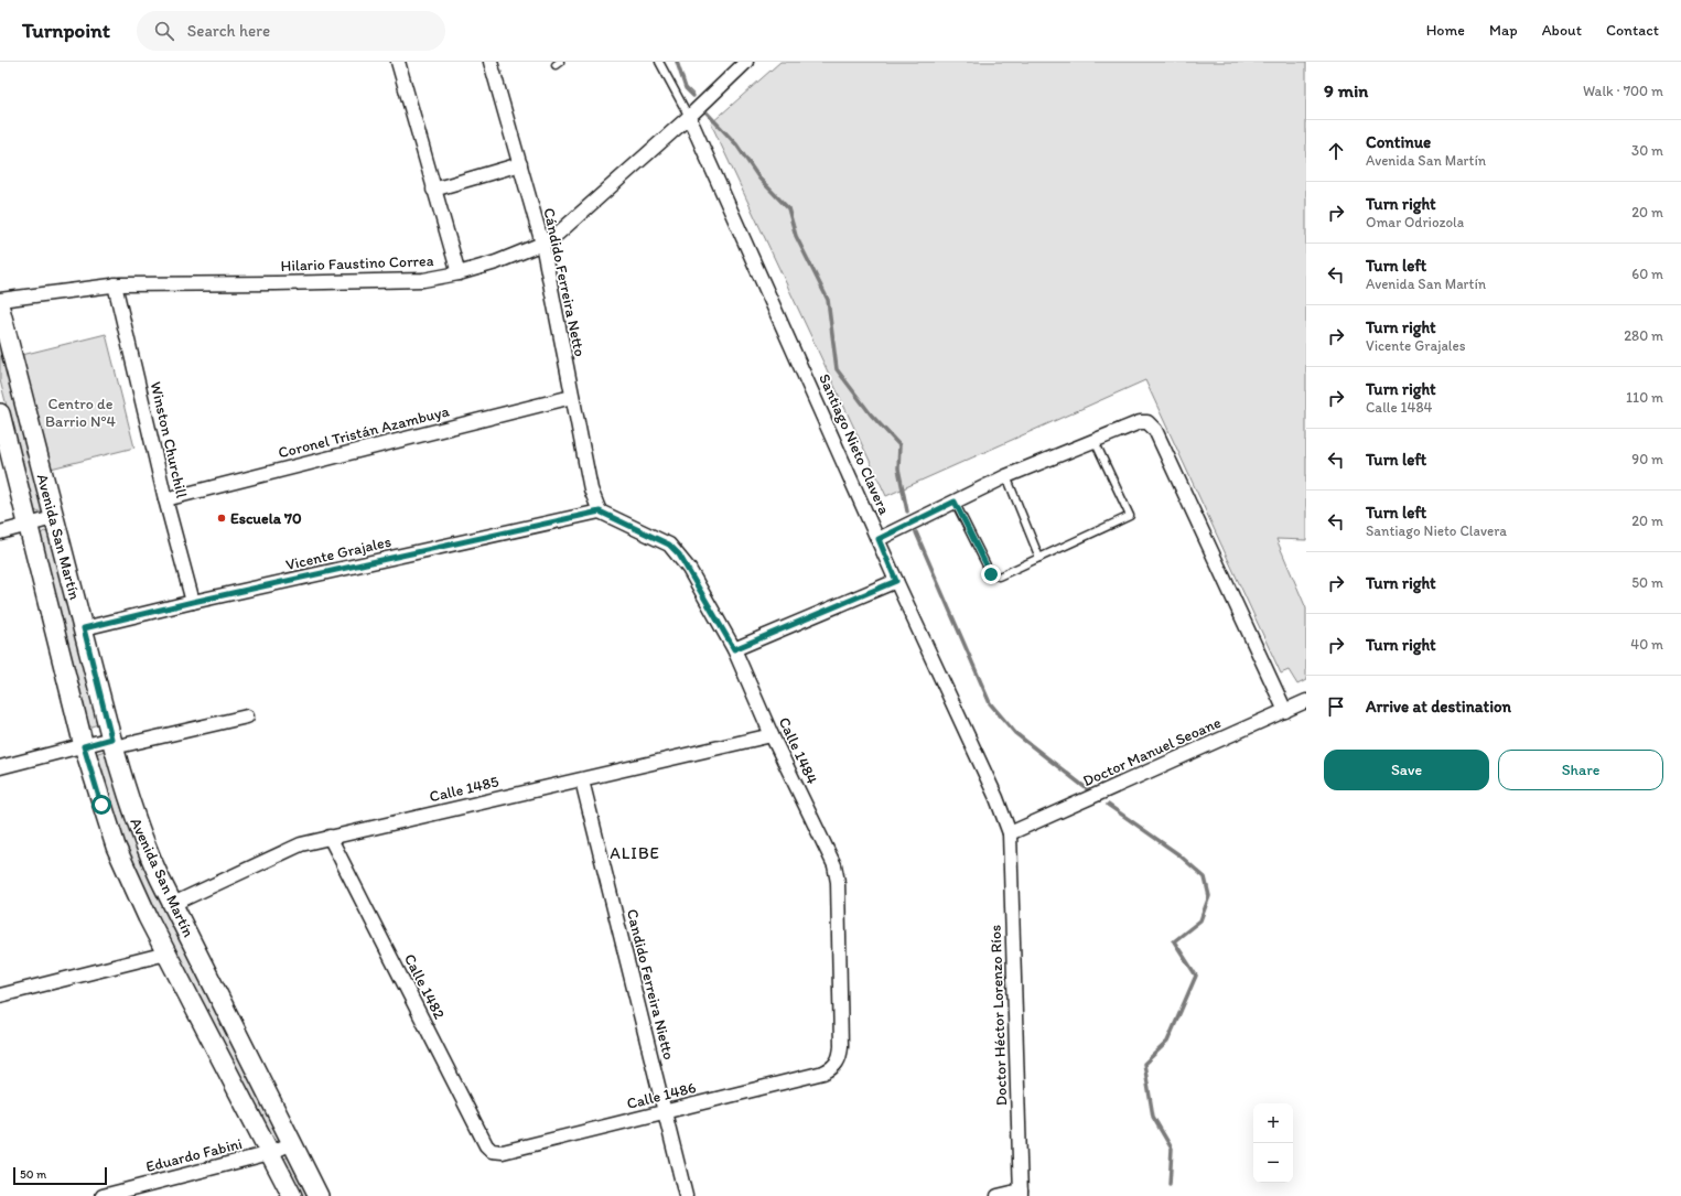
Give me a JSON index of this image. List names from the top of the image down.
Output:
{
  "streets": {
    "street": [
      "Hilario Faustino Correa",
      "Cándido Ferreira Netto",
      "Coronel Tristán Azambuya",
      "Winston Churchill",
      "Santiago Nieto Clavera",
      "Avenida San Martín",
      "Vicente Grajales",
      "Calle 1484",
      "Doctor Manuel Seoane",
      "Calle 1485",
      "Candido Ferreira Nietto",
      "Calle 1482",
      "Doctor Héctor Lorenzo Ríos",
      "Calle 1486",
      "Eduardo Fabini"
    ]
  },
  "crossings": [
    ["Hilario Faustino Correa", "Cándido Ferreira Netto"],
    ["Hilario Faustino Correa", "Winston Churchill"],
    ["Hilario Faustino Correa", "Santiago Nieto Clavera"],
    ["Cándido Ferreira Netto", "Coronel Tristán Azambuya"],
    ["Cándido Ferreira Netto", "Vicente Grajales"],
    ["Cándido Ferreira Netto", "Calle 1484"],
    ["Coronel Tristán Azambuya", "Winston Churchill"],
    ["Winston Churchill", "Vicente Grajales"],
    ["Santiago Nieto Clavera", "Doctor Manuel Seoane"],
    ["Santiago Nieto Clavera", "Doctor Héctor Lorenzo Ríos"],
    ["Avenida San Martín", "Vicente Grajales"],
    ["Avenida San Martín", "Calle 1485"],
    ["Avenida San Martín", "Eduardo Fabini"],
    ["Vicente Grajales", "Calle 1484"],
    ["Calle 1484", "Calle 1485"],
    ["Calle 1484", "Calle 1486"],
    ["Doctor Manuel Seoane", "Doctor Héctor Lorenzo Ríos"],
    ["Calle 1485", "Candido Ferreira Nietto"],
    ["Calle 1485", "Calle 1482"],
    ["Candido Ferreira Nietto", "Calle 1486"],
    ["Calle 1482", "Calle 1486"]
  ],
  "districts": ["ALIBE"],
  "parks": ["Centro de Barrio Nº4"],
  "places": ["Escuela 70"],
  "scale_bar": "50 m",
  "page": {
    "header": "Turnpoint",
    "search": "Search here",
    "nav": [
      "Home",
      "Map",
      "About",
      "Contact"
    ],
    "heading": ["9 min", "Walk · 700 m"],
    "list": [
      ["Continue", "Avenida San Martín", "30 m"],
      ["Turn right", "Omar Odriozola", "20 m"],
      ["Turn left", "Avenida San Martín", "60 m"],
      ["Turn right", "Vicente Grajales", "280 m"],
      ["Turn right", "Calle 1484", "110 m"],
      ["Turn left", "90 m"],
      ["Turn left", "Santiago Nieto Clavera", "20 m"],
      ["Turn right", "50 m"],
      ["Turn right", "40 m"],
      "Arrive at destination"
    ],
    "buttons": ["Save", "Share"],
    "map_buttons": ["+", "−"],
    "scale": "50 m"
  }
}
